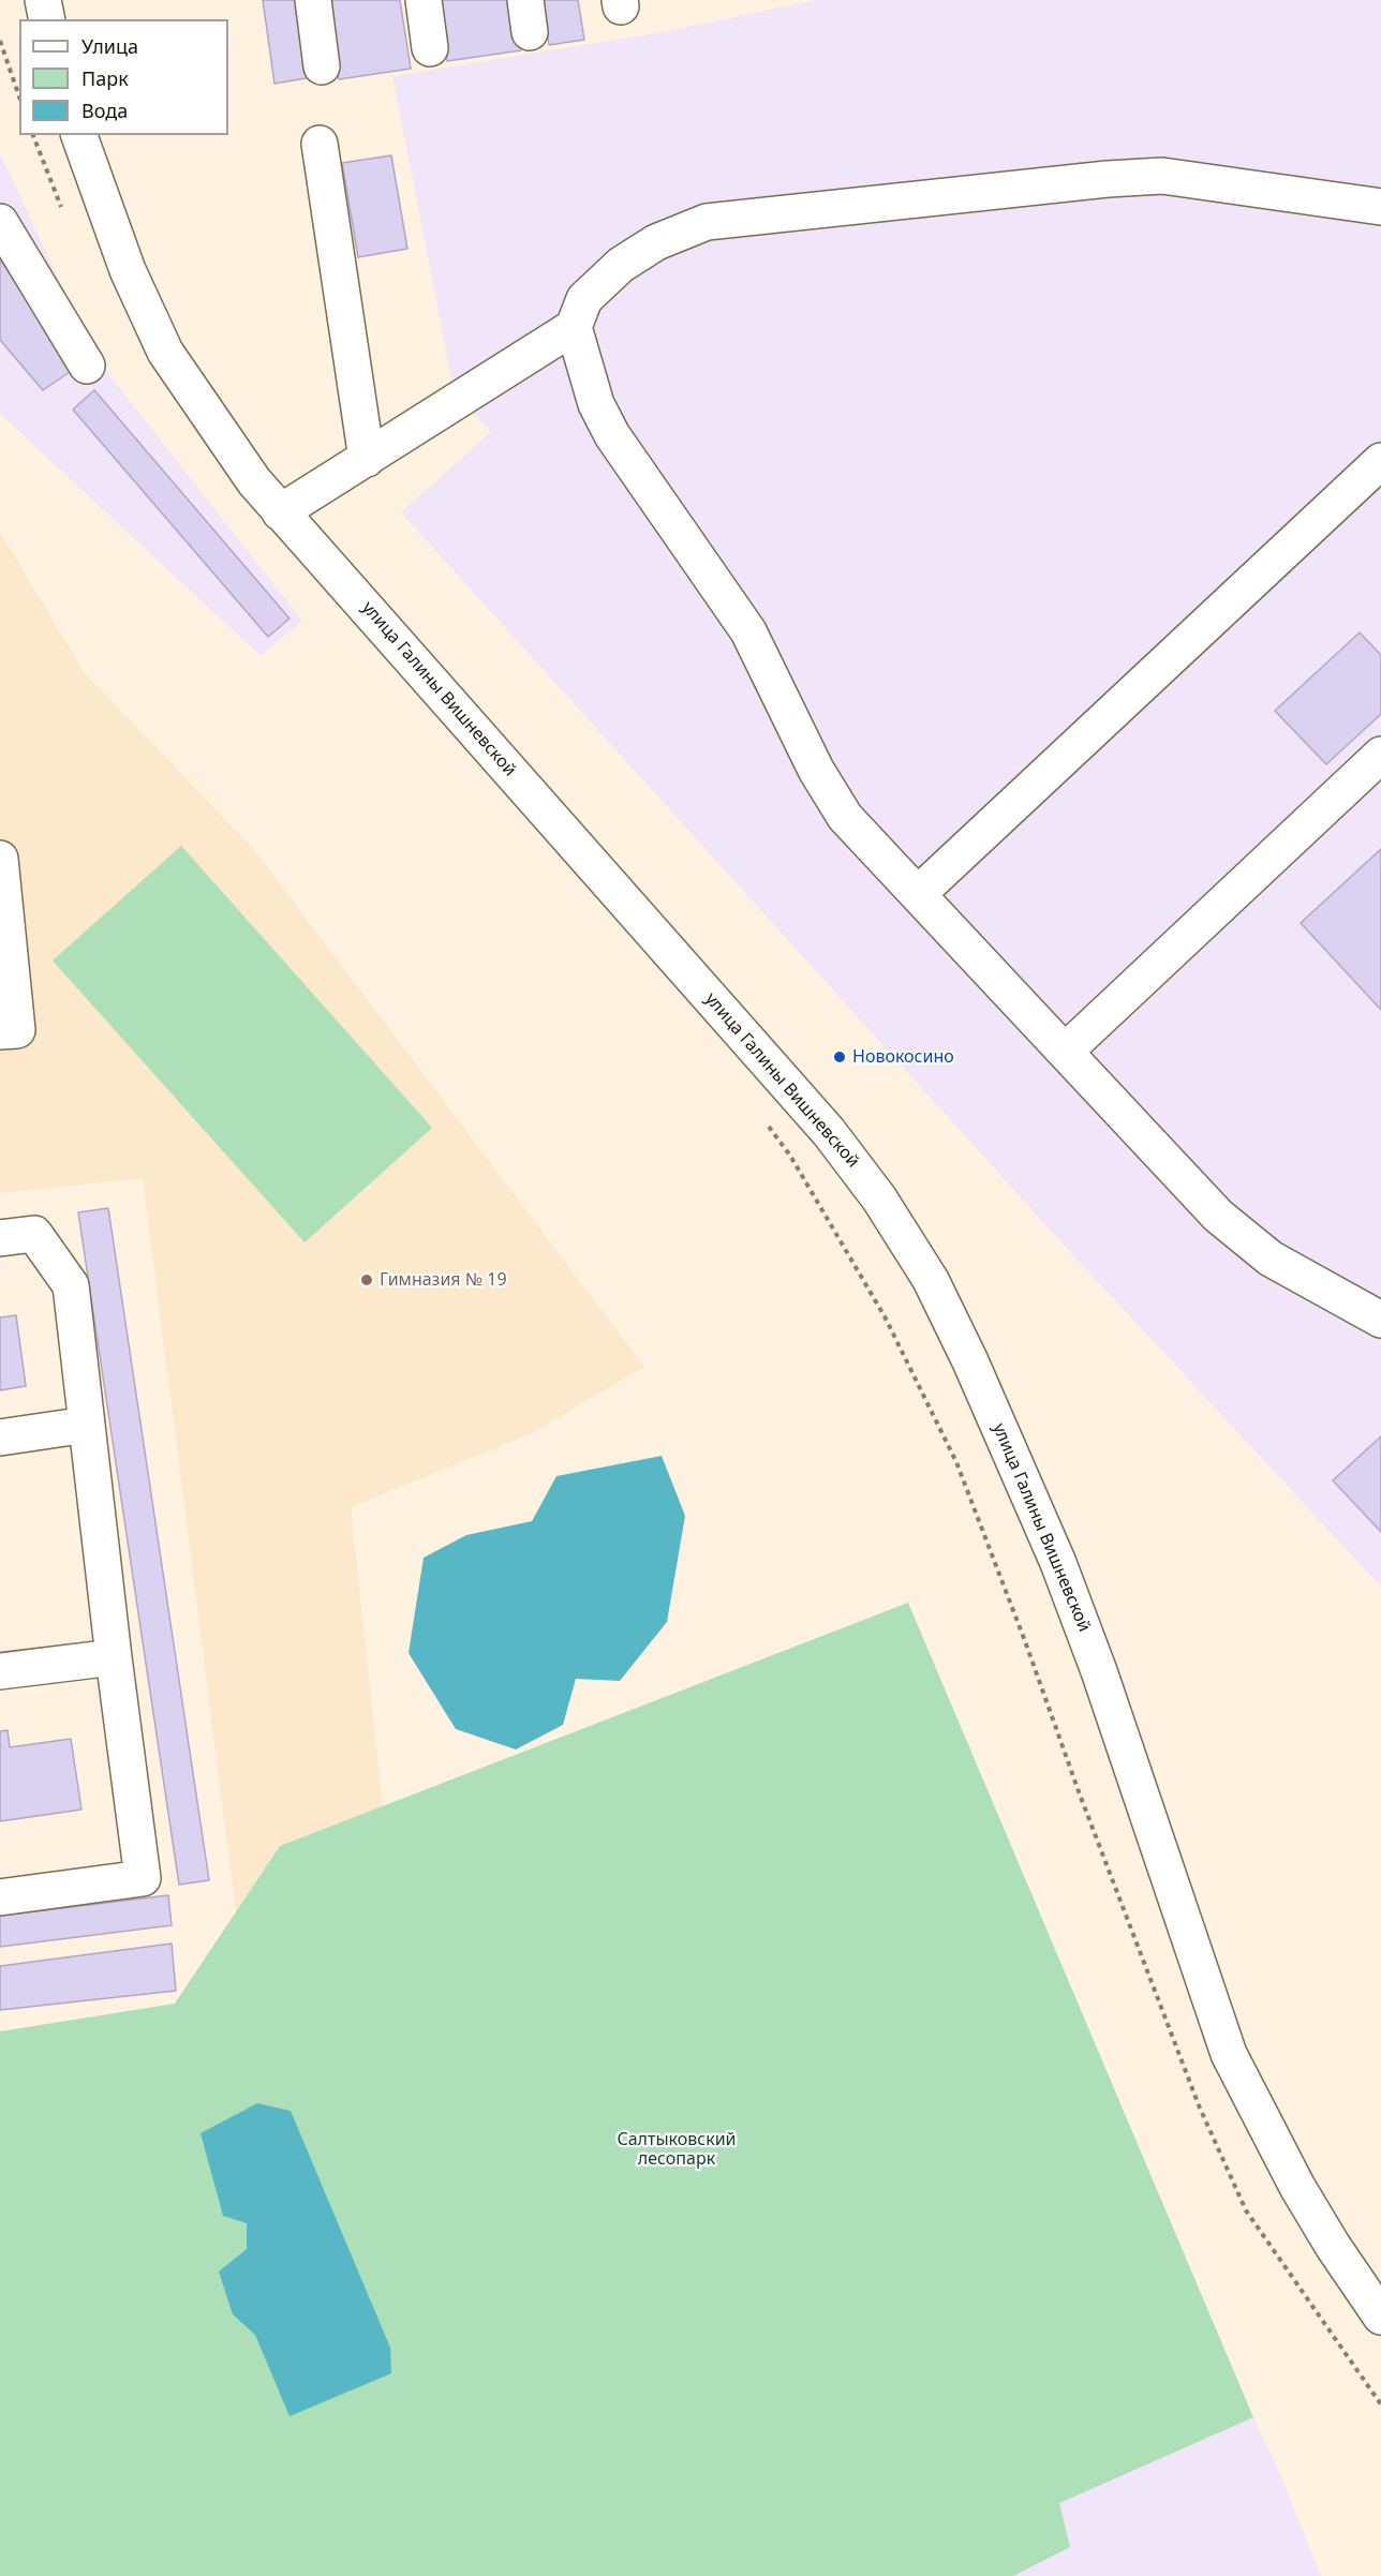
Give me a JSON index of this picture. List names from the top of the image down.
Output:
{
  "streets": {
    "street": ["улица Галины Вишневской"]
  },
  "parks": ["Салтыковский лесопарк"],
  "places": ["Новокосино", "Гимназия № 19"],
  "legend": ["Улица", "Парк", "Вода"]
}
